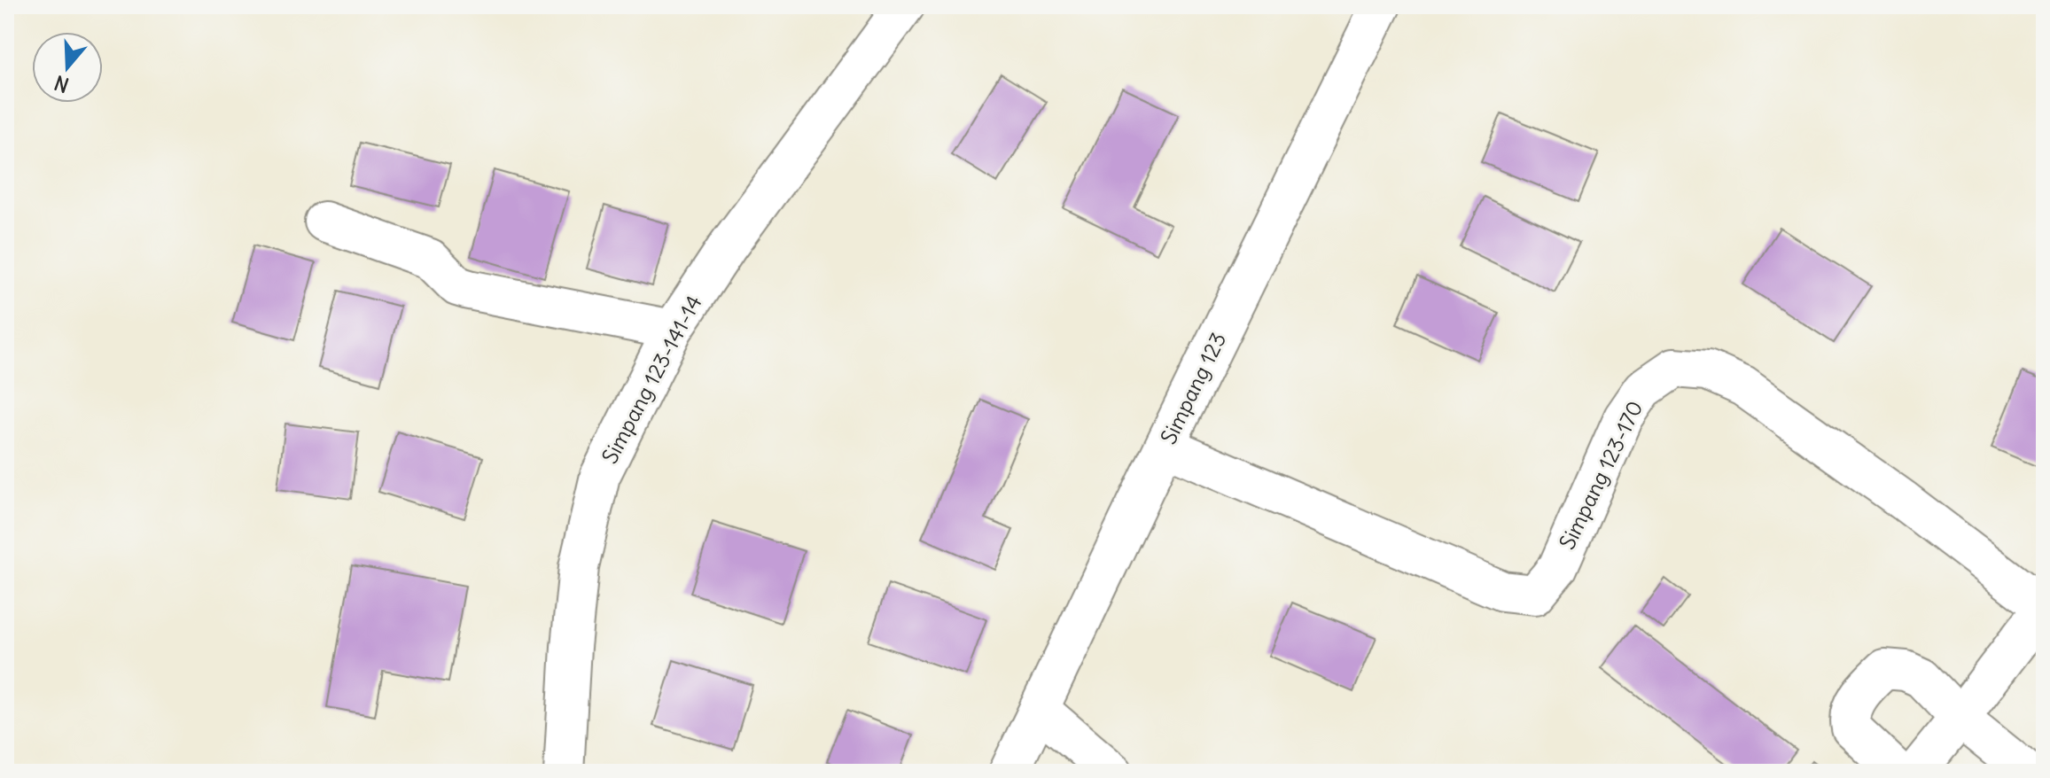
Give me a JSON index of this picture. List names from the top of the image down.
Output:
{
  "streets": {
    "street": ["Simpang 123-141-14", "Simpang 123", "Simpang 123-170"]
  },
  "crossings": [
    ["Simpang 123", "Simpang 123-170"]
  ],
  "north": "bottom"
}
